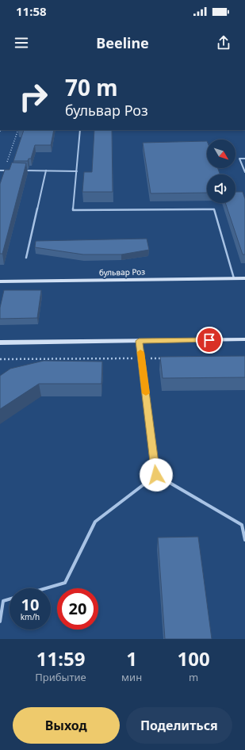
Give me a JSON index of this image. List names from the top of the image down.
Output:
{
  "streets": {
    "street": ["бульвар Роз"]
  },
  "north": "bottom right",
  "page": {
    "status": "11:58",
    "header": "Beeline",
    "turn": ["70 m", "бульвар Роз"],
    "speed": "10 km/h",
    "limit": "20",
    "eta": [
      "11:59",
      "Прибытие",
      "1",
      "мин",
      "100",
      "m"
    ],
    "buttons": ["Выход", "Поделиться"]
  }
}
